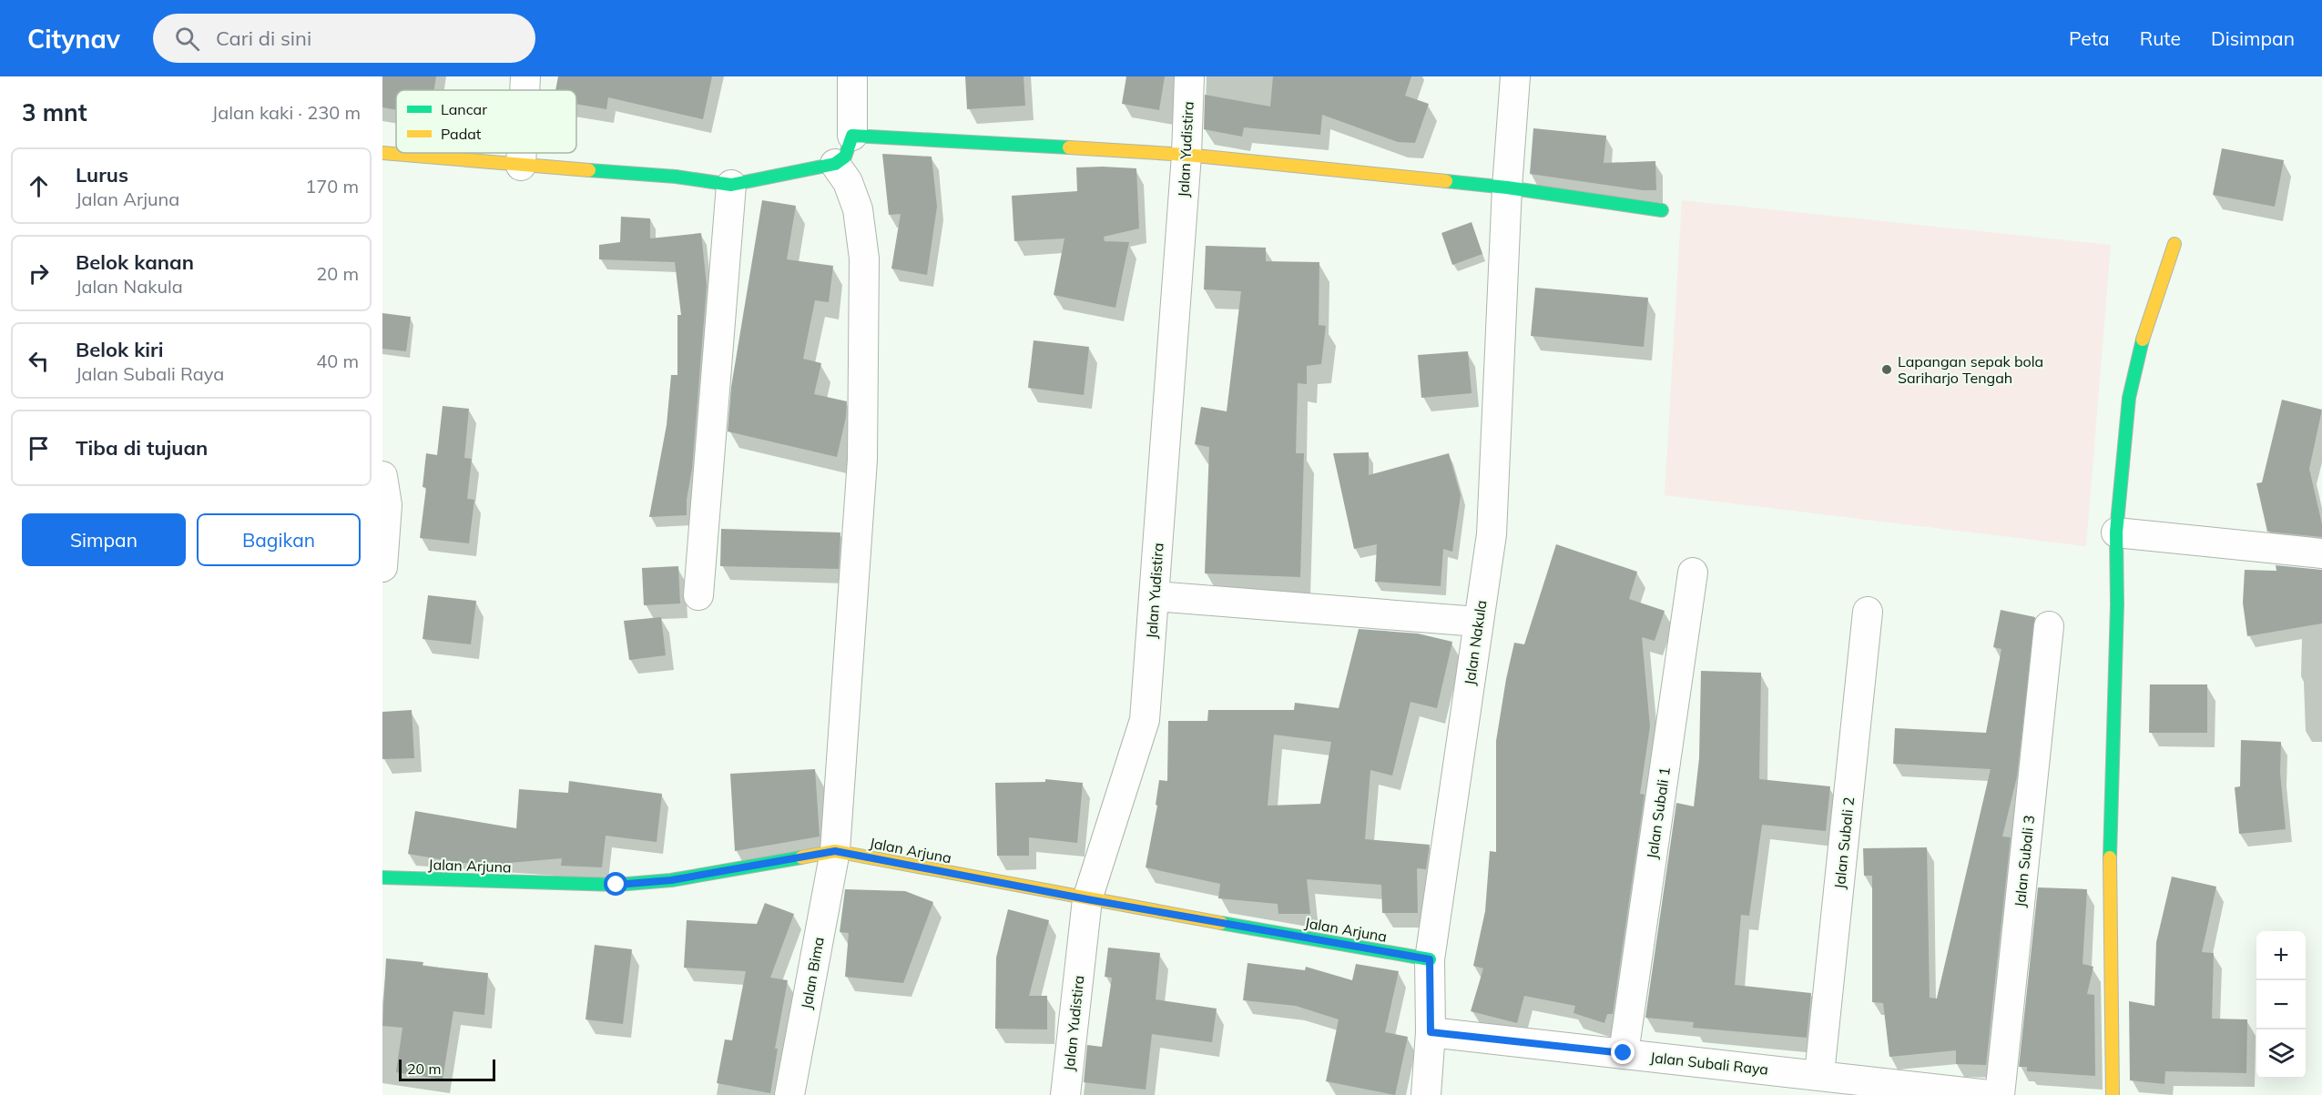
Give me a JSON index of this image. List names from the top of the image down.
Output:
{
  "streets": {
    "street": [
      "Jalan Yudistira",
      "Jalan Nakula",
      "Jalan Subali 1",
      "Jalan Subali 2",
      "Jalan Arjuna",
      "Jalan Subali 3",
      "Jalan Bima",
      "Jalan Subali Raya"
    ]
  },
  "crossings": [
    ["Jalan Yudistira", "Jalan Arjuna"],
    ["Jalan Nakula", "Jalan Arjuna"],
    ["Jalan Nakula", "Jalan Subali Raya"],
    ["Jalan Subali 1", "Jalan Subali Raya"],
    ["Jalan Subali 2", "Jalan Subali Raya"],
    ["Jalan Arjuna", "Jalan Bima"]
  ],
  "places": ["Lapangan sepak bola Sariharjo Tengah"],
  "legend": ["Lancar", "Padat"],
  "scale_bar": "20 m",
  "page": {
    "header": "Citynav",
    "search": "Cari di sini",
    "nav": ["Peta", "Rute", "Disimpan"],
    "heading": ["3 mnt", "Jalan kaki · 230 m"],
    "list": [
      ["Lurus", "Jalan Arjuna", "170 m"],
      ["Belok kanan", "Jalan Nakula", "20 m"],
      ["Belok kiri", "Jalan Subali Raya", "40 m"],
      "Tiba di tujuan"
    ],
    "buttons": ["Simpan", "Bagikan"],
    "map_buttons": ["+", "−"],
    "scale": "20 m"
  }
}
